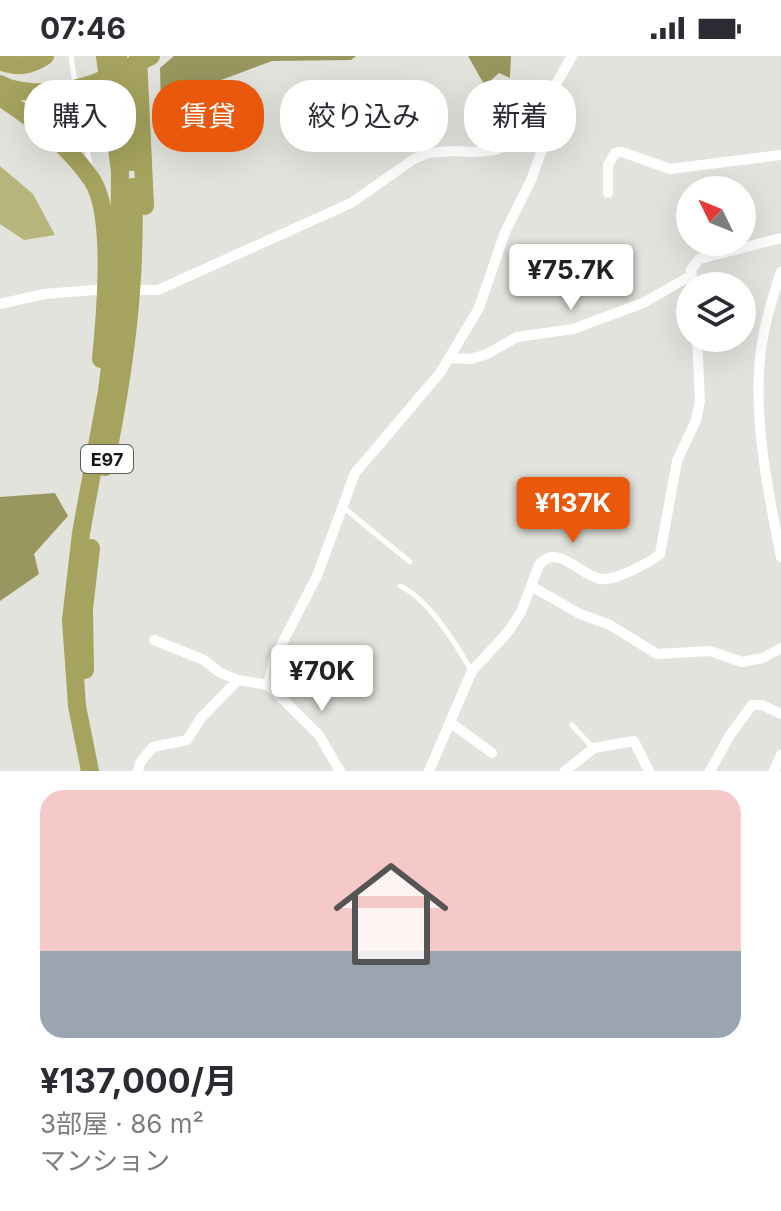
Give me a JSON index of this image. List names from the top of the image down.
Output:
{
  "streets": {
    "highway": ["E97"]
  },
  "north": "top left",
  "page": {
    "status": "07:46",
    "chip": [
      "購入",
      "賃貸",
      "絞り込み",
      "新着"
    ],
    "price": ["¥75.7K", "¥137K", "¥70K"],
    "list": [
      {
        "name": "¥137,000/月",
        "note": "3部屋 · 86 m² · マンション"
      }
    ]
  }
}
